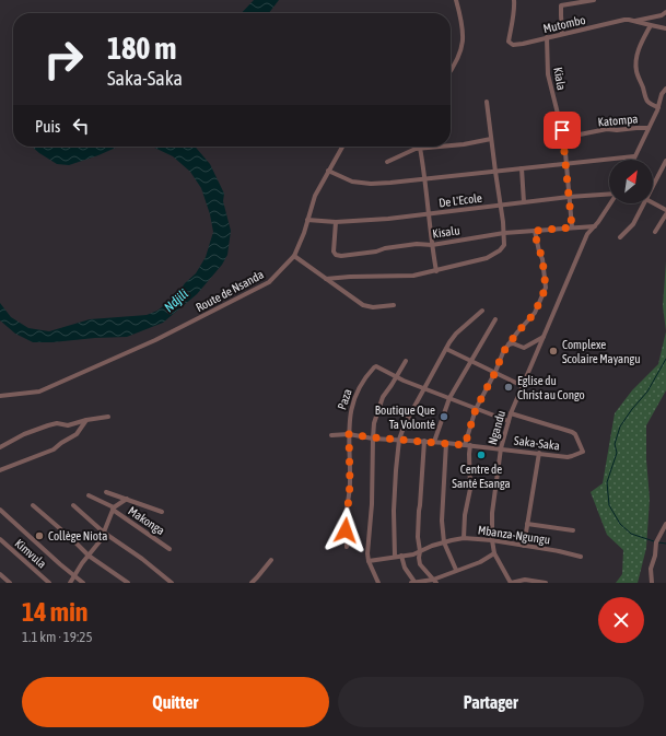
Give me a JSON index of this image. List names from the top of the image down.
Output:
{
  "streets": {
    "street": [
      "Mutombo",
      "Kiala",
      "Katompa",
      "De L'Ecole",
      "Kisalu",
      "Route de Nsanda",
      "Paza",
      "Ngandu",
      "Saka-Saka",
      "Makonga",
      "Mbanza-Ngungu",
      "Kimvula"
    ]
  },
  "crossings": [
    ["Mutombo", "Kiala"],
    ["Kiala", "Katompa"],
    ["Kiala", "De L'Ecole"],
    ["Kiala", "Kisalu"],
    ["De L'Ecole", "Kisalu"],
    ["De L'Ecole", "Route de Nsanda"],
    ["Kisalu", "Ngandu"],
    ["Paza", "Saka-Saka"],
    ["Ngandu", "Saka-Saka"],
    ["Ngandu", "Mbanza-Ngungu"]
  ],
  "water": ["Ndjili"],
  "places": [
    "Complexe Scolaire Mayangu",
    "Eglise du Christ au Congo",
    "Boutique Que Ta Volonté",
    "Centre de Santé Esanga",
    "Collège Niota"
  ],
  "north": "top right",
  "page": {
    "turn": ["180 m", "Saka-Saka"],
    "then": "Puis",
    "heading": ["14 min", "1.1 km · 19:25"],
    "buttons": ["Quitter", "Partager"]
  }
}
